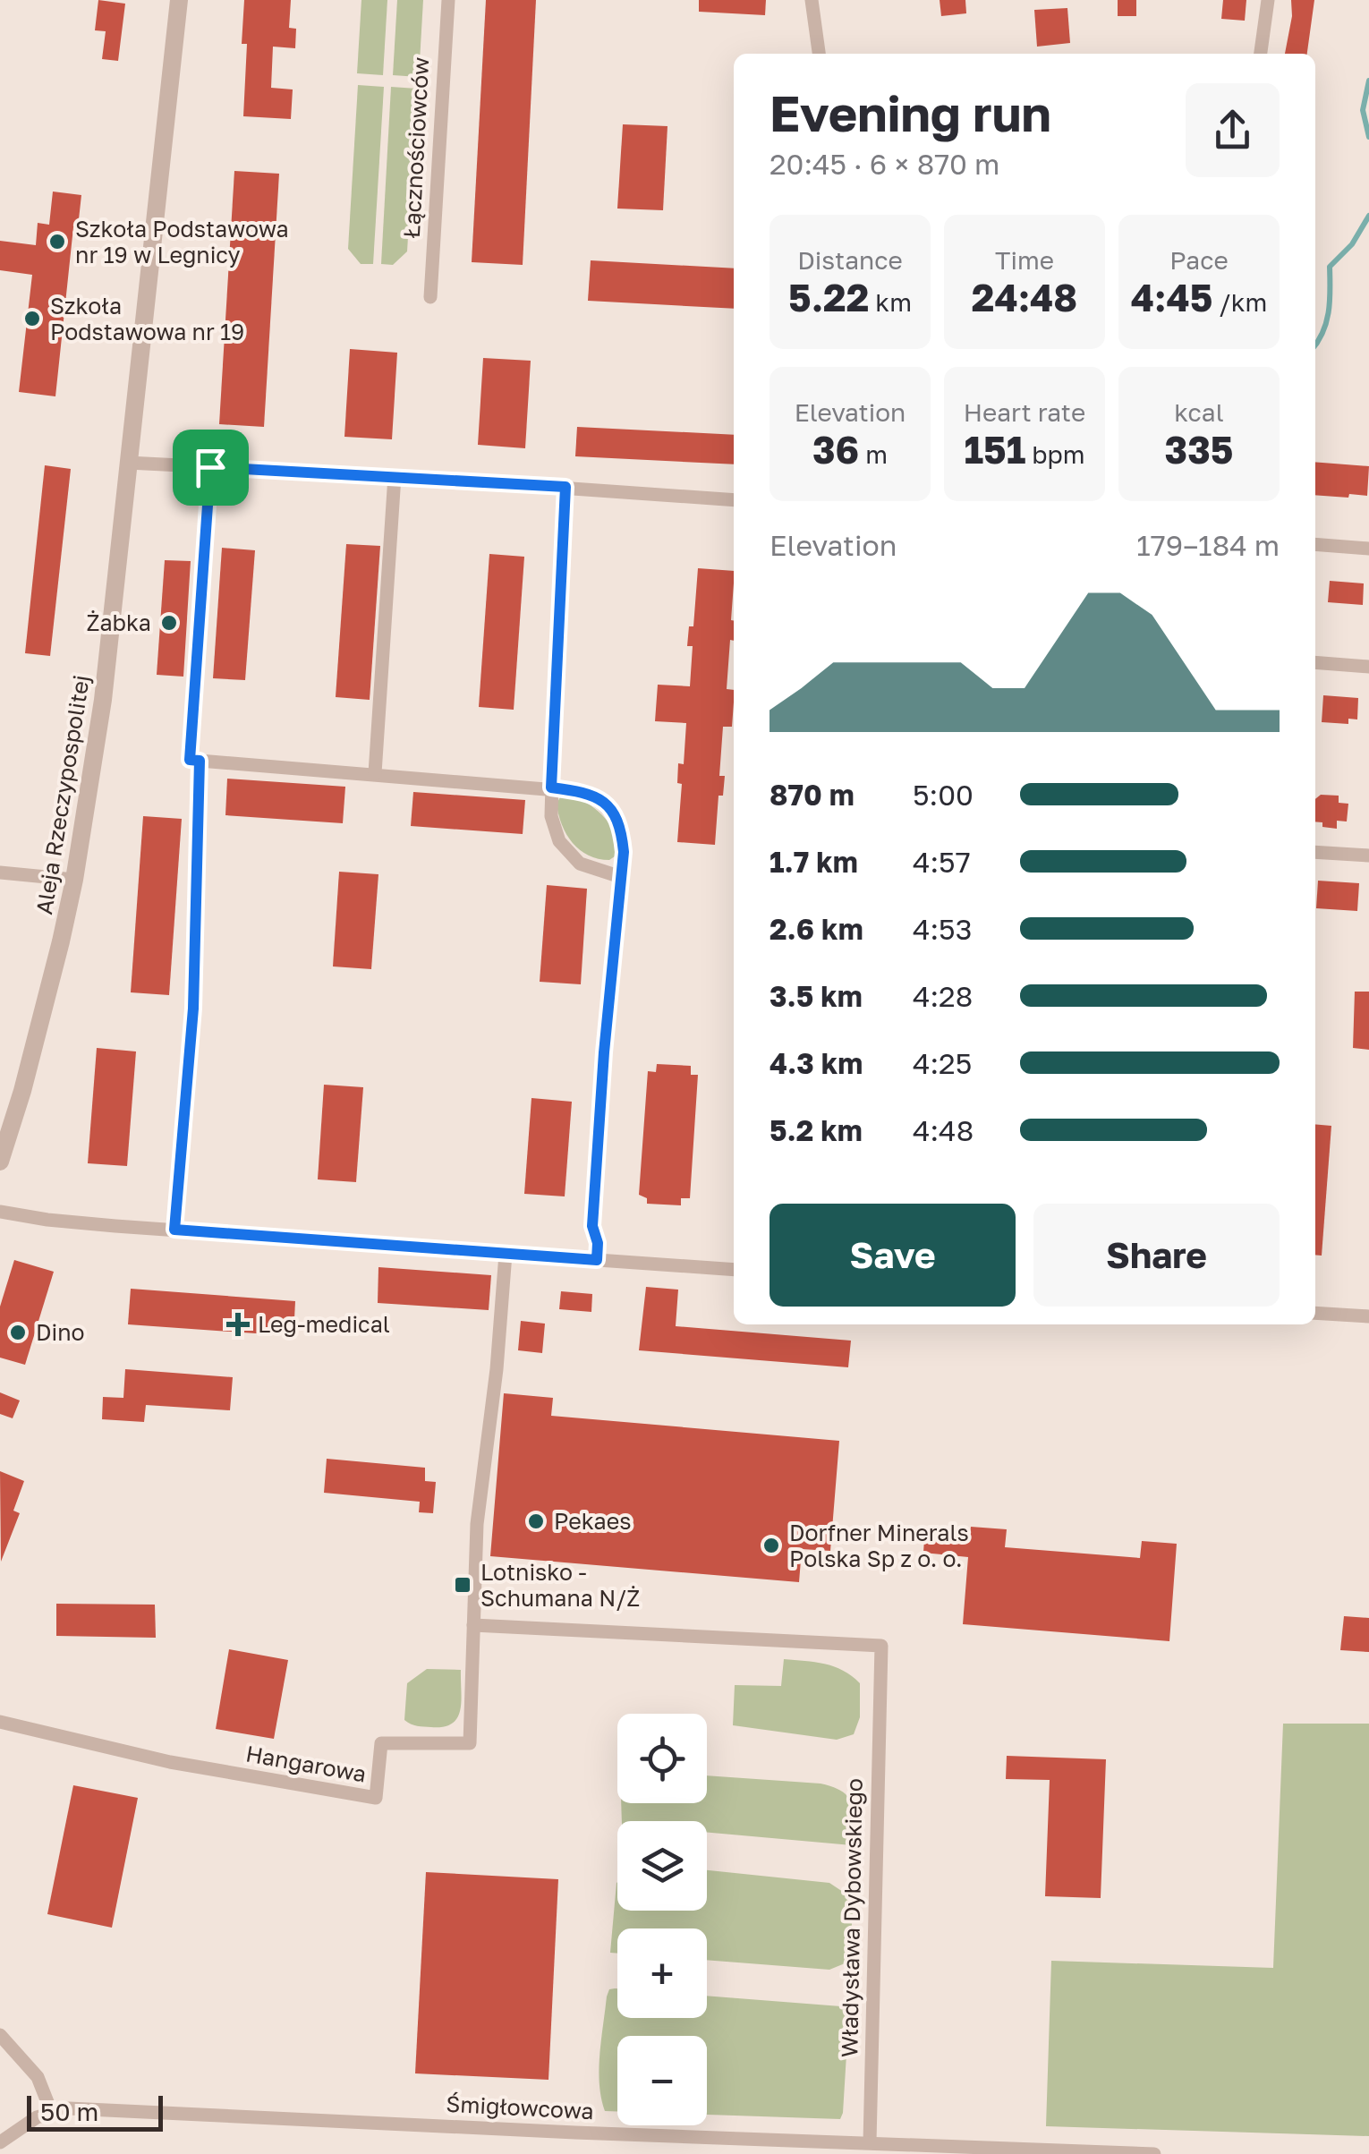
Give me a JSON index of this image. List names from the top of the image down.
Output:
{
  "streets": {
    "street": [
      "Łącznościowców",
      "Aleja Rzeczypospolitej",
      "Hangarowa",
      "Władysława Dybowskiego",
      "Śmigłowcowa"
    ]
  },
  "crossings": [
    ["Hangarowa", "Władysława Dybowskiego"],
    ["Władysława Dybowskiego", "Śmigłowcowa"]
  ],
  "places": {
    "other": [
      "Szkoła Podstawowa nr 19 w Legnicy",
      "Szkoła Podstawowa nr 19",
      "Żabka",
      "Dino",
      "Pekaes",
      "Dorfner Minerals Polska Sp z o. o."
    ],
    "health": ["Leg-medical"],
    "transit": ["Lotnisko - Schumana N/Ż"]
  },
  "scale_bar": "50 m",
  "page": {
    "heading": ["Evening run", "20:45 · 6 × 870 m"],
    "stats": [
      ["Distance", "5.22 km"],
      ["Time", "24:48"],
      ["Pace", "4:45 /km"],
      ["Elevation", "36 m"],
      ["Heart rate", "151 bpm"],
      ["kcal", "335"]
    ],
    "chart": ["Elevation", "179–184 m"],
    "list": [
      {
        "name": "870 m",
        "note": "5:00"
      },
      {
        "name": "1.7 km",
        "note": "4:57"
      },
      {
        "name": "2.6 km",
        "note": "4:53"
      },
      {
        "name": "3.5 km",
        "note": "4:28"
      },
      {
        "name": "4.3 km",
        "note": "4:25"
      },
      {
        "name": "5.2 km",
        "note": "4:48"
      }
    ],
    "buttons": ["Save", "Share"],
    "map_buttons": ["+", "−"],
    "scale": "50 m"
  }
}
